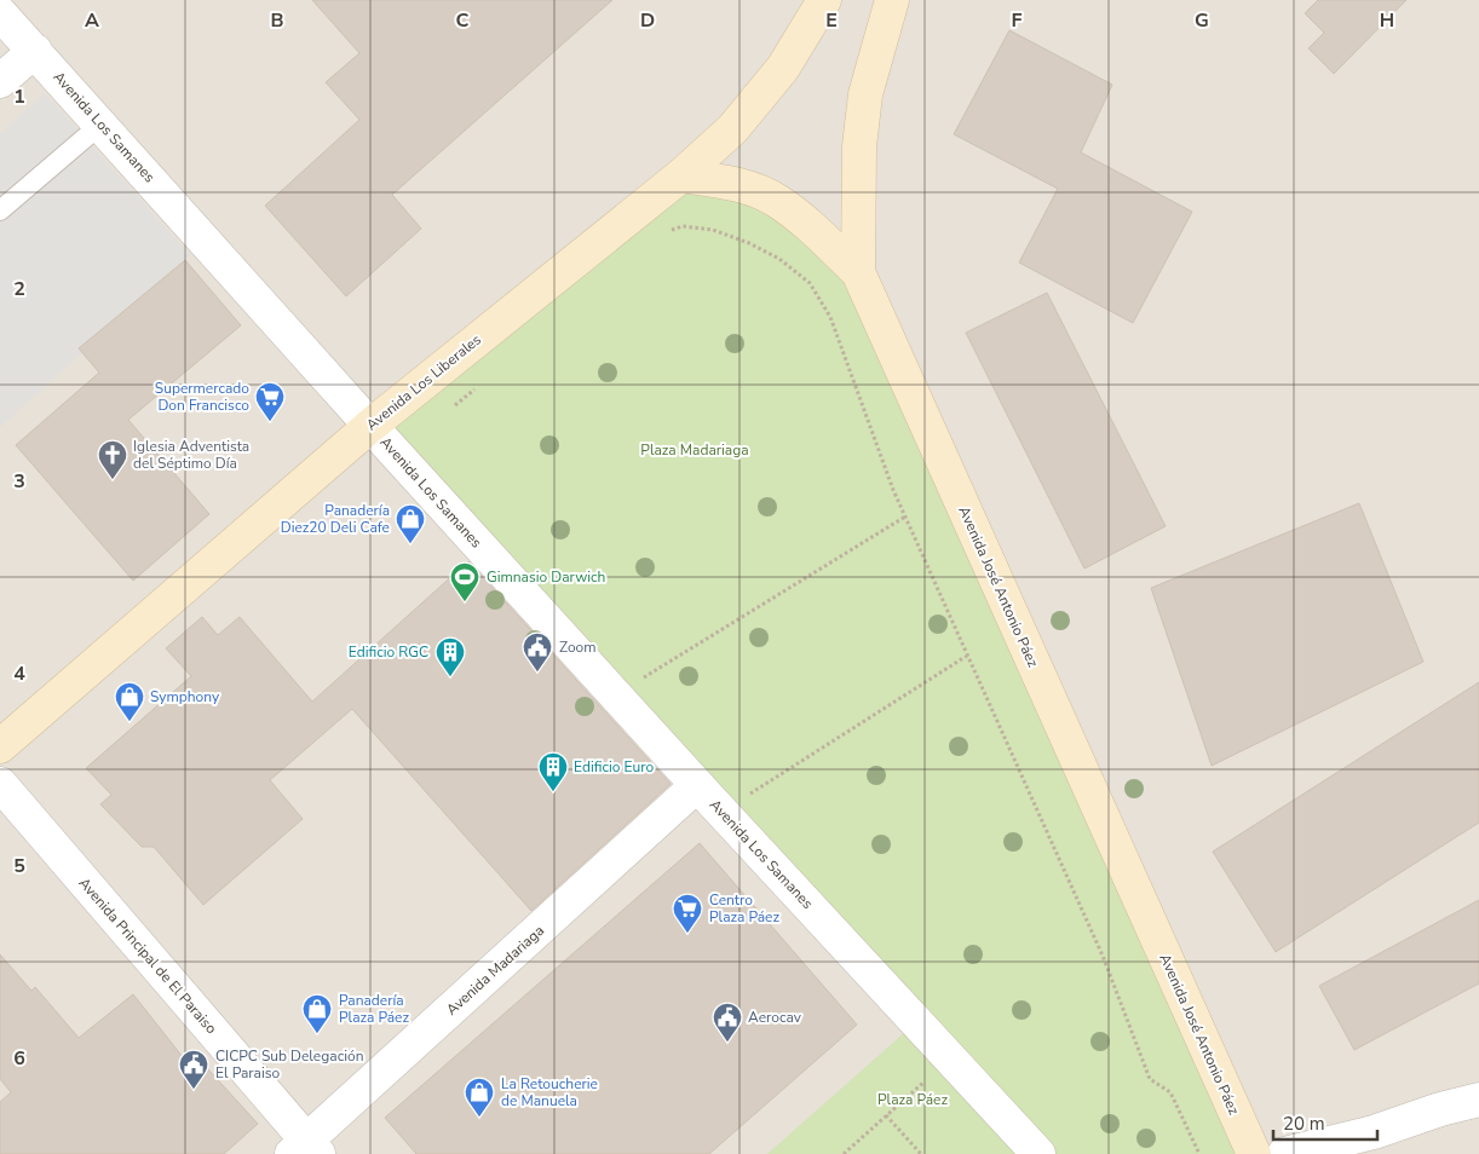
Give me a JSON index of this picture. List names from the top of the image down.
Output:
{
  "streets": {
    "main road": ["Avenida Los Liberales", "Avenida José Antonio Páez"],
    "street": ["Avenida Los Samanes", "Avenida Principal de El Paraiso", "Avenida Madariaga"]
  },
  "crossings": [
    ["Avenida Los Samanes", "Avenida Los Liberales"],
    ["Avenida Los Samanes", "Avenida Madariaga"],
    ["Avenida Principal de El Paraiso", "Avenida Madariaga"]
  ],
  "parks": ["Plaza Madariaga", "Plaza Páez"],
  "places": {
    "supermarket": ["Supermercado Don Francisco", "Centro Plaza Páez"],
    "church": ["Iglesia Adventista del Séptimo Día"],
    "shop": [
      "Panadería Diez20 Deli Cafe",
      "Symphony",
      "Panadería Plaza Páez",
      "La Retoucherie de Manuela"
    ],
    "sports": ["Gimnasio Darwich"],
    "public building": ["Zoom", "Aerocav", "CICPC Sub Delegación El Paraiso"],
    "building": ["Edificio RGC", "Edificio Euro"]
  },
  "scale_bar": "20 m",
  "grid": {
    "columns": [
      "A",
      "B",
      "C",
      "D",
      "E",
      "F",
      "G",
      "H"
    ],
    "rows": [
      "1",
      "2",
      "3",
      "4",
      "5",
      "6"
    ]
  }
}
